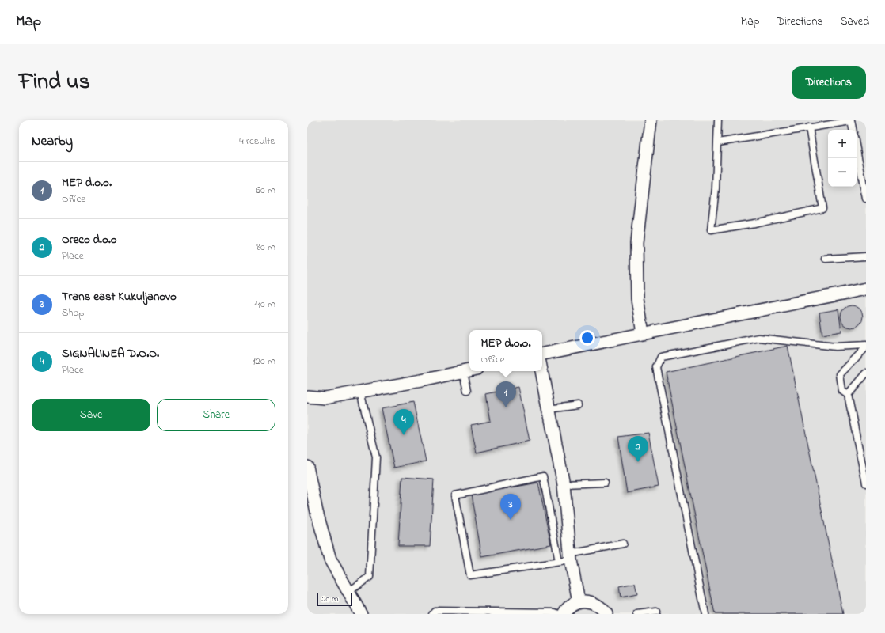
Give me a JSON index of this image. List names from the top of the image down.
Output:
{
  "scale_bar": "20 m",
  "page": {
    "header": "Map",
    "nav": ["Map", "Directions", "Saved"],
    "title": "Find us",
    "buttons": [
      "Directions",
      ["Save", "Share"]
    ],
    "heading": ["Nearby", "4 results"],
    "map_buttons": ["+", "−"],
    "list": [
      {
        "mark": "1",
        "name": "MEP d.o.o.",
        "note": "Office",
        "value": "60 m"
      },
      {
        "mark": "2",
        "name": "Oreco d.o.o",
        "note": "Place",
        "value": "80 m"
      },
      {
        "mark": "3",
        "name": "Trans east Kukuljanovo",
        "note": "Shop",
        "value": "110 m"
      },
      {
        "mark": "4",
        "name": "SIGNALINEA D.O.O.",
        "note": "Place",
        "value": "120 m"
      }
    ],
    "popup": ["MEP d.o.o.", "Office"],
    "pins": [
      "1",
      "4",
      "2",
      "3"
    ],
    "scale": "20 m"
  }
}
